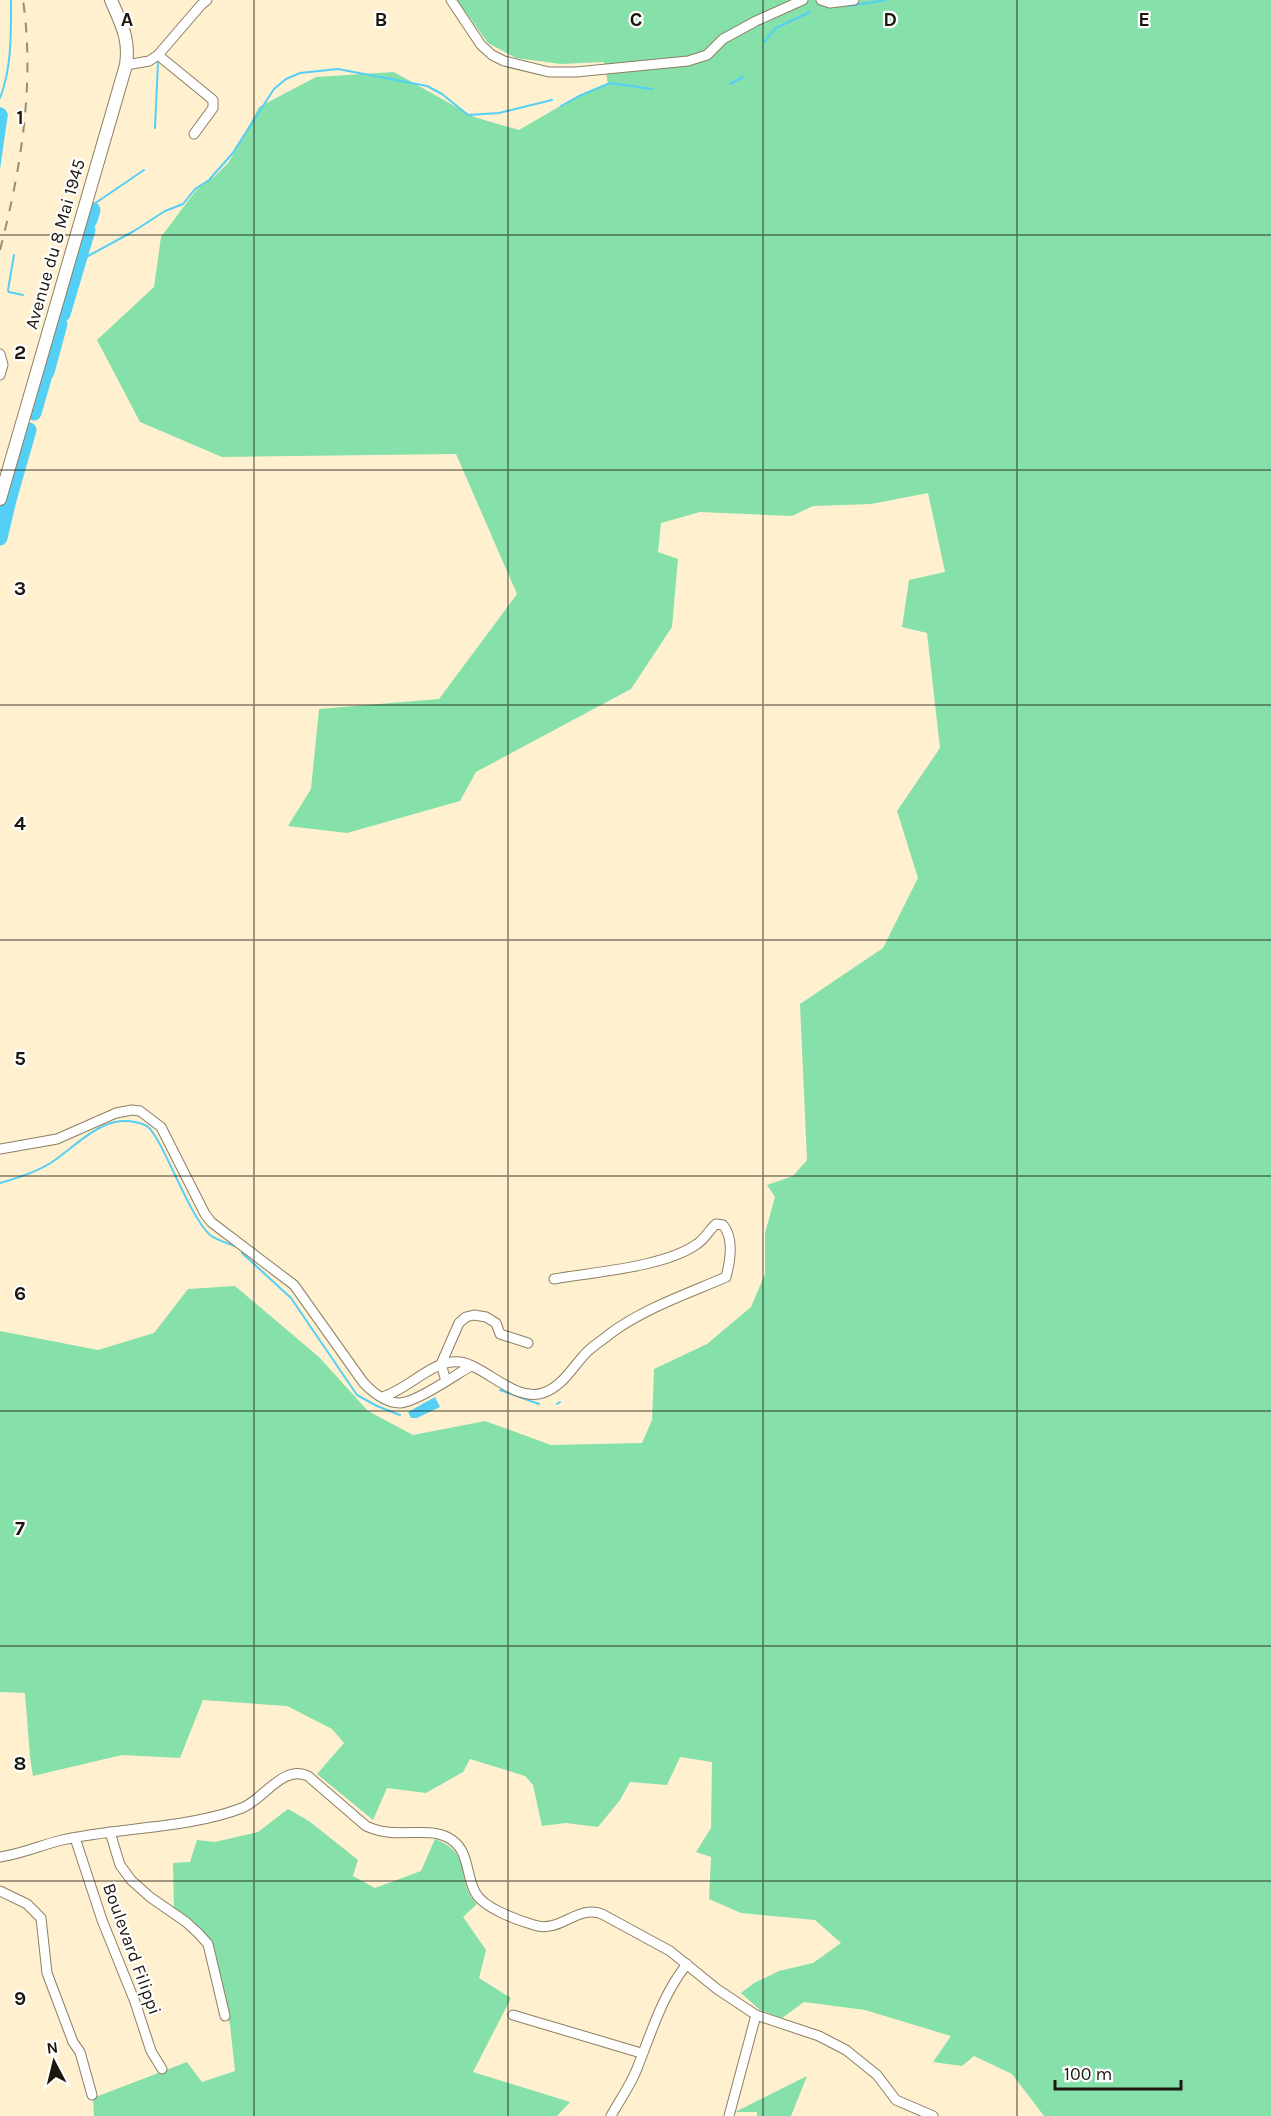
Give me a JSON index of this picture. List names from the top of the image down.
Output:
{
  "streets": {
    "main road": ["Avenue du 8 Mai 1945"],
    "street": ["Boulevard Filippi"]
  },
  "scale_bar": "100 m",
  "north": "top",
  "grid": {
    "columns": [
      "A",
      "B",
      "C",
      "D",
      "E"
    ],
    "rows": [
      "1",
      "2",
      "3",
      "4",
      "5",
      "6",
      "7",
      "8",
      "9"
    ]
  }
}
